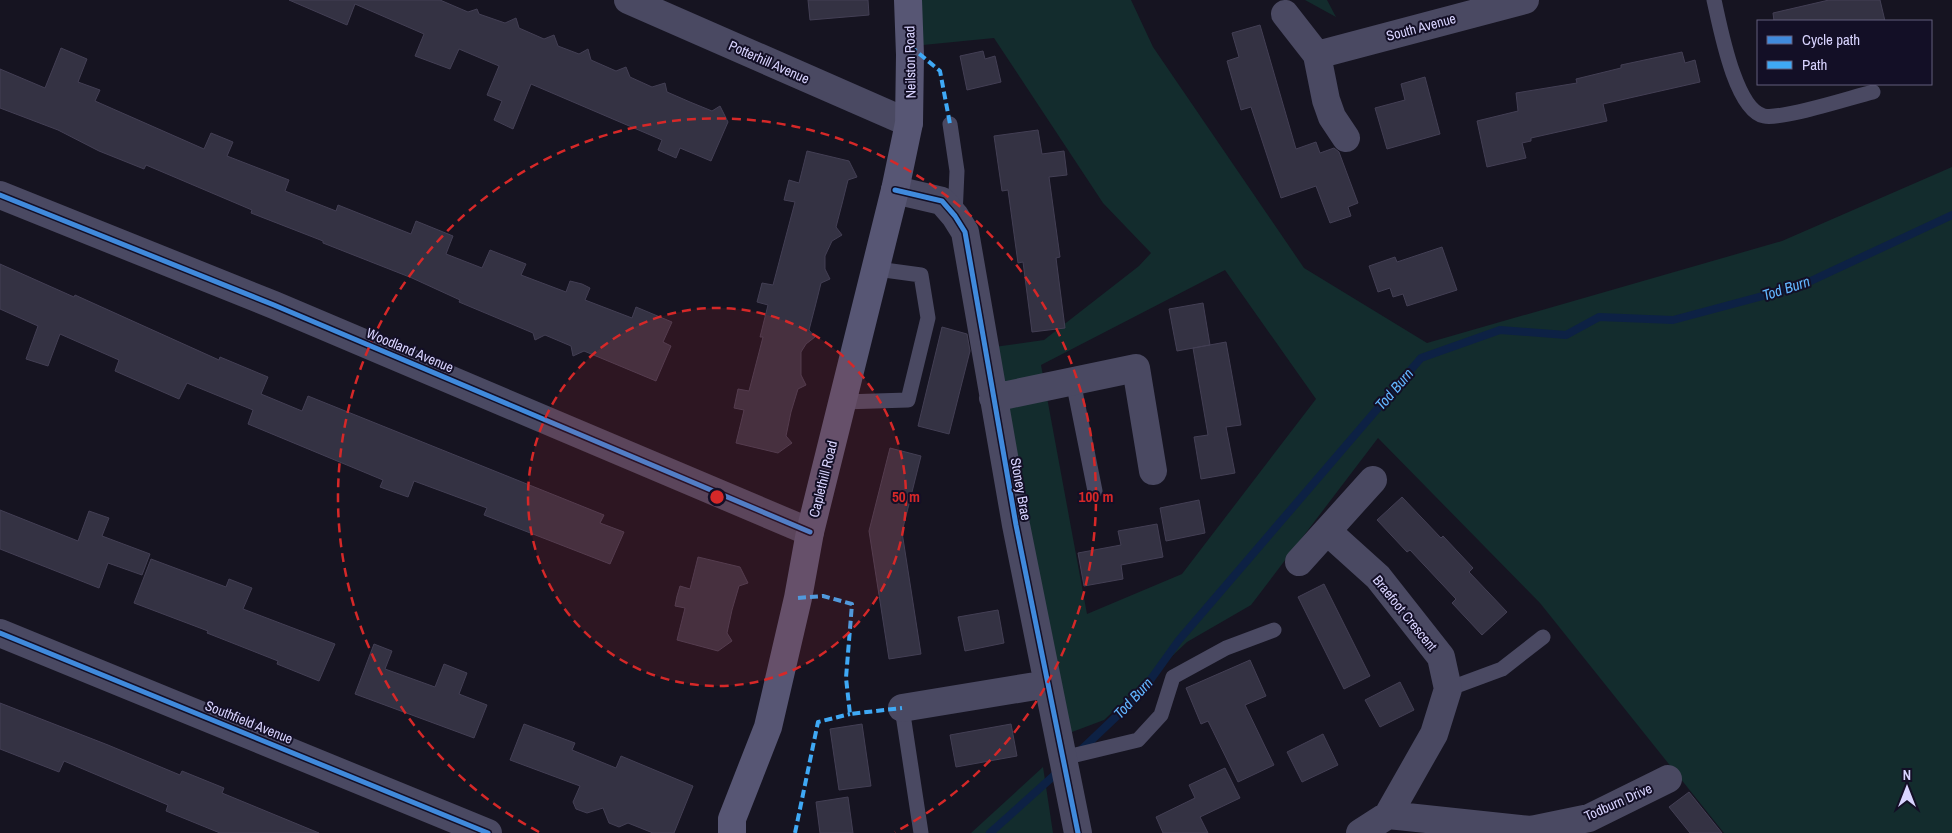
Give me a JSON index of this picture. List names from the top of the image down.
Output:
{
  "streets": {
    "main road": ["Neilston Road", "Caplethill Road"],
    "street": [
      "South Avenue",
      "Potterhill Avenue",
      "Woodland Avenue",
      "Stoney Brae",
      "Braefoot Crescent",
      "Southfield Avenue",
      "Todburn Drive"
    ]
  },
  "crossings": [
    ["Potterhill Avenue", "Neilston Road"],
    ["Potterhill Avenue", "Caplethill Road"],
    ["Neilston Road", "Caplethill Road"],
    ["Woodland Avenue", "Caplethill Road"],
    ["Caplethill Road", "Stoney Brae"]
  ],
  "water": ["Tod Burn"],
  "legend": ["Cycle path", "Path"],
  "north": "top",
  "rings": ["50 m", "100 m"]
}
